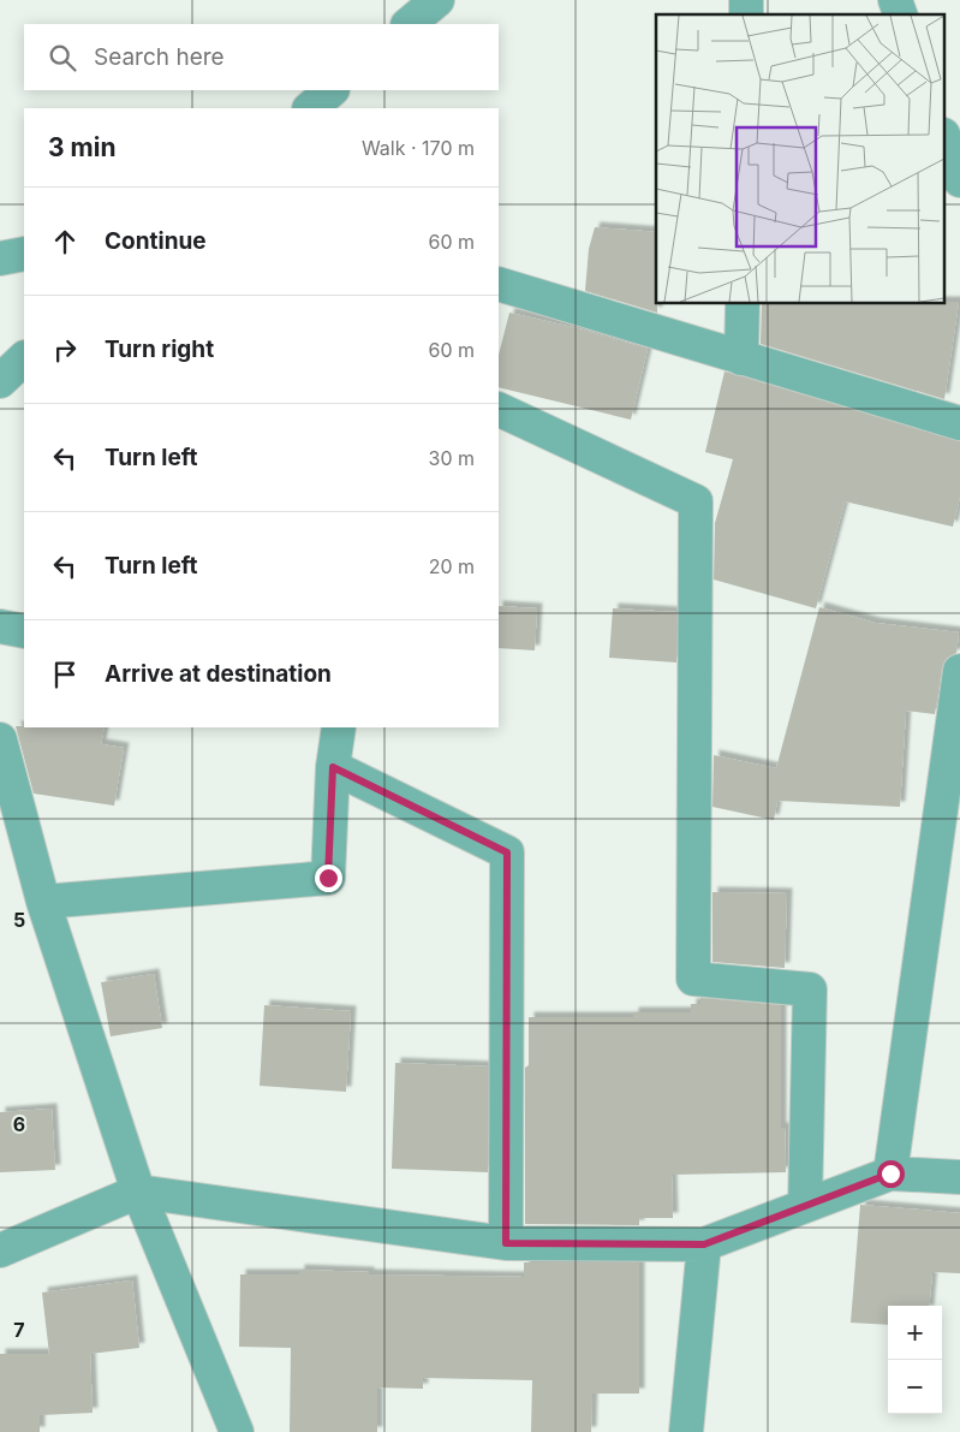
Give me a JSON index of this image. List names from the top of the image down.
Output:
{
  "page": {
    "search": "Search here",
    "heading": ["3 min", "Walk · 170 m"],
    "list": [
      ["Continue", "60 m"],
      ["Turn right", "60 m"],
      ["Turn left", "30 m"],
      ["Turn left", "20 m"],
      "Arrive at destination"
    ],
    "map_buttons": ["+", "−"]
  },
  "grid": {
    "rows": ["5", "6", "7"]
  }
}
